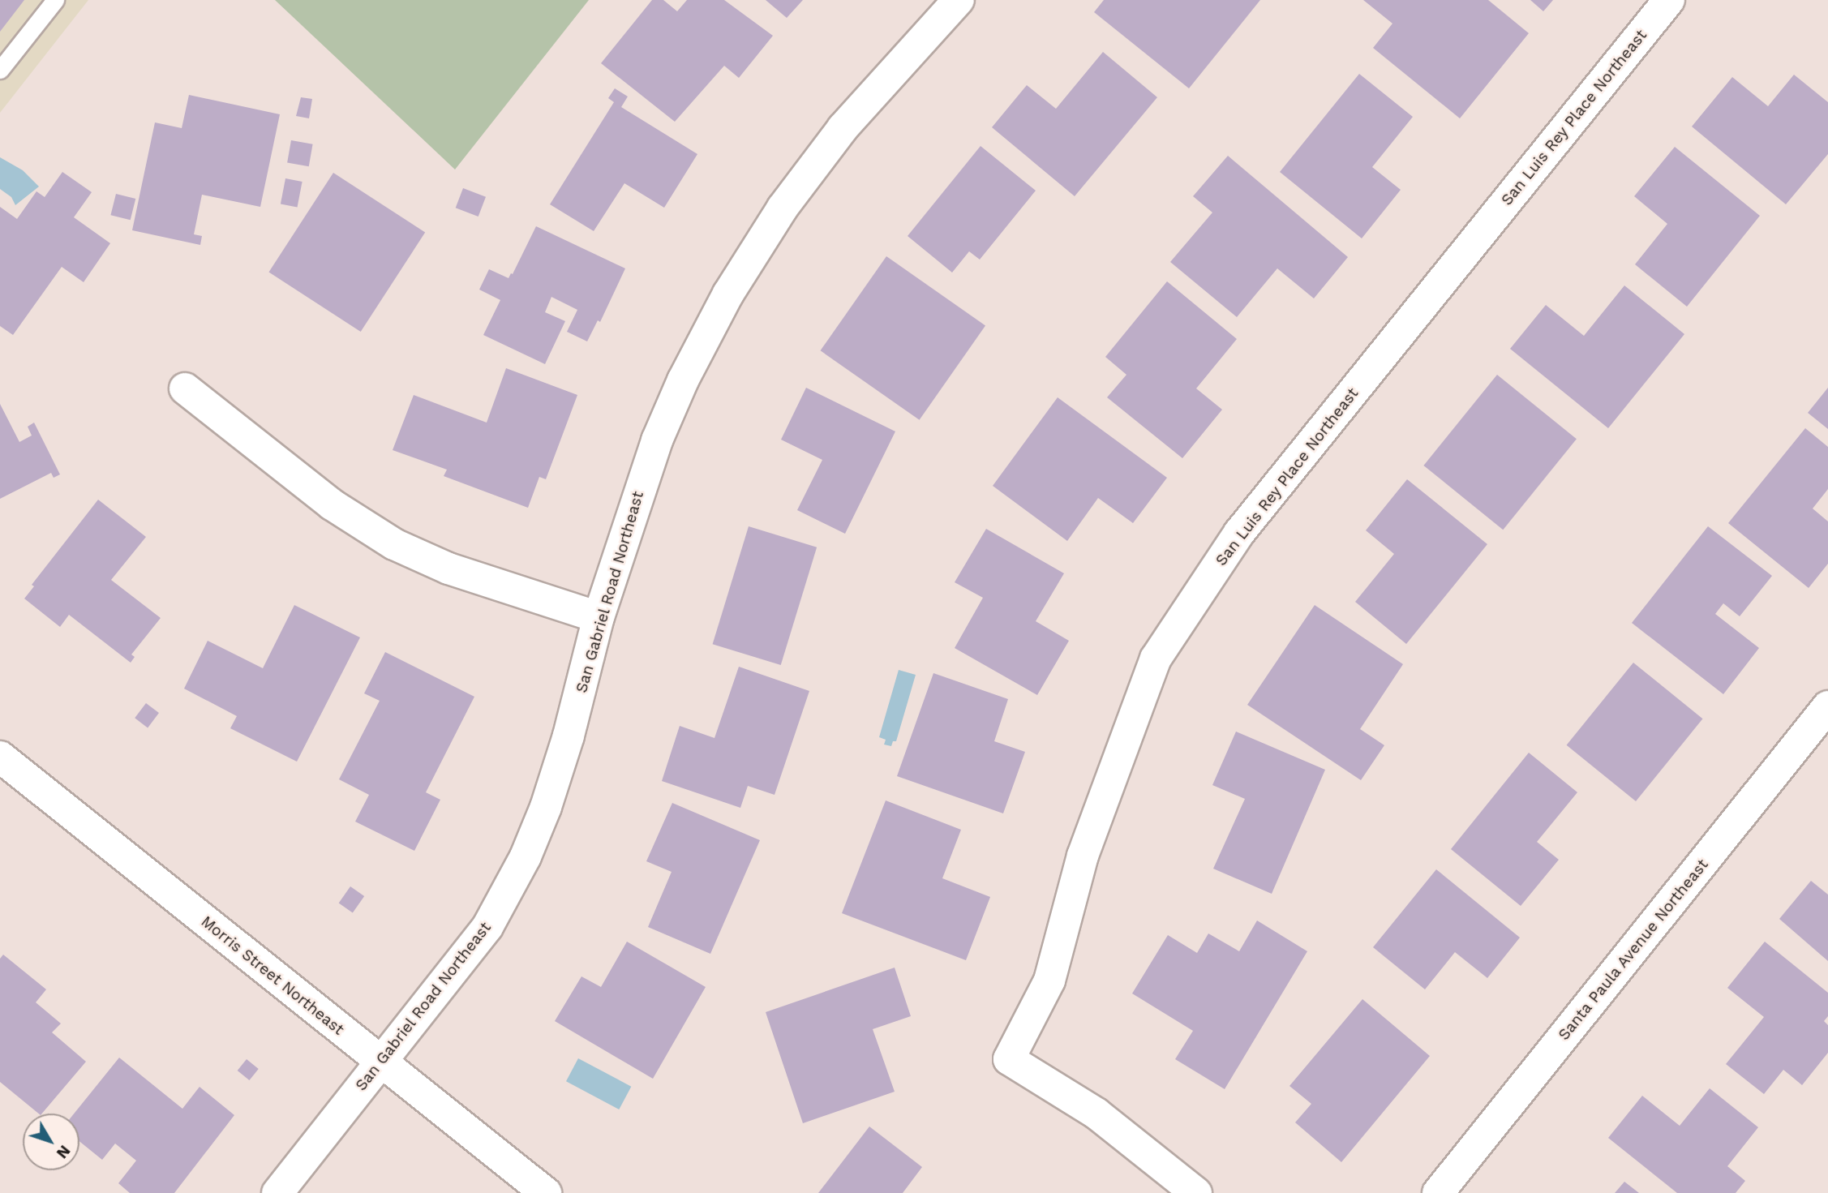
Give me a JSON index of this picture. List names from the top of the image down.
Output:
{
  "streets": {
    "street": [
      "San Luis Rey Place Northeast",
      "San Gabriel Road Northeast",
      "Santa Paula Avenue Northeast",
      "Morris Street Northeast"
    ]
  },
  "crossings": [
    ["San Gabriel Road Northeast", "Morris Street Northeast"]
  ],
  "north": "bottom right"
}
